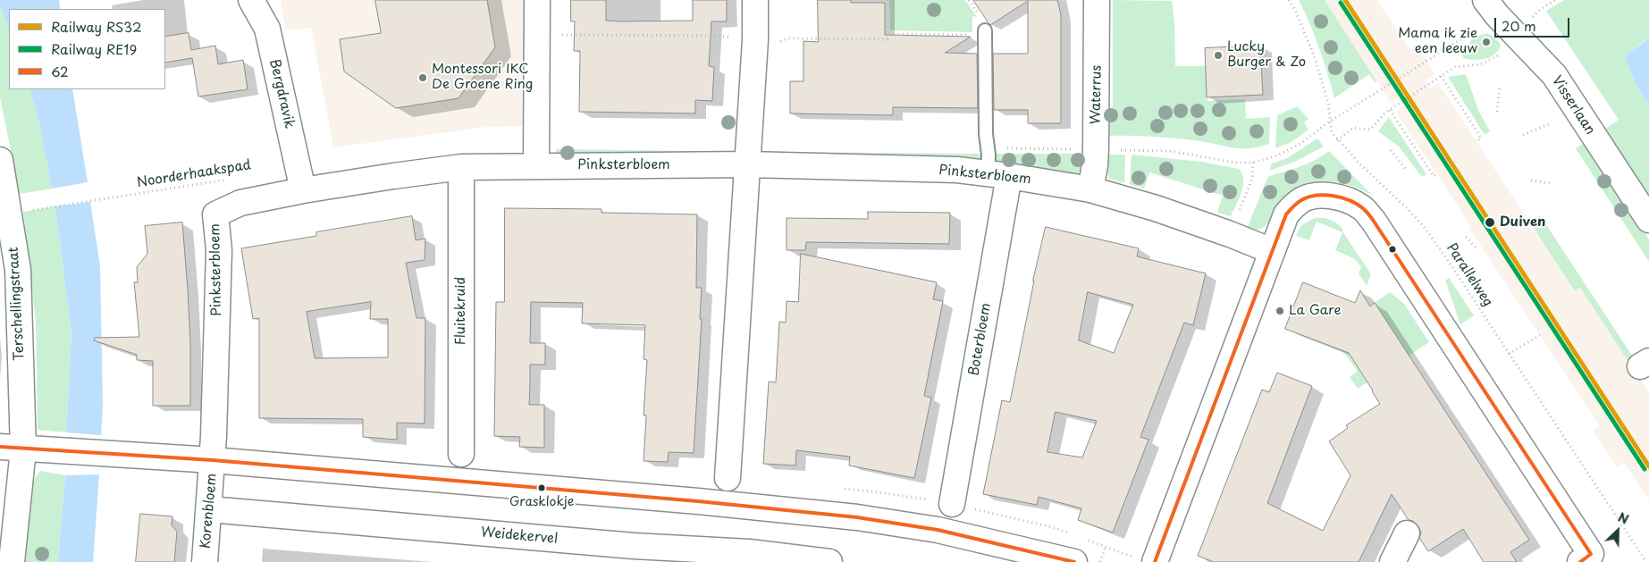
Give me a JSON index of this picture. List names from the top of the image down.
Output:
{
  "streets": {
    "street": [
      "Bergdravik",
      "Waterrus",
      "Visserlaan",
      "Pinksterbloem",
      "Terschellingstraat",
      "Fluitekruid",
      "Boterbloem",
      "Korenbloem",
      "Weidekervel"
    ],
    "path": ["Noorderhaakspad", "Parallelweg"]
  },
  "crossings": [
    ["Bergdravik", "Pinksterbloem"],
    ["Waterrus", "Pinksterbloem"],
    ["Pinksterbloem", "Fluitekruid"],
    ["Pinksterbloem", "Boterbloem"],
    ["Pinksterbloem", "Korenbloem"],
    ["Korenbloem", "Weidekervel"]
  ],
  "places": [
    "Mama ik zie een leeuw",
    "Lucky Burger & Zo",
    "Montessori IKC De Groene Ring",
    "Duiven",
    "La Gare",
    "Grasklokje"
  ],
  "lines": ["rail line RS32", "rail line RE19", "transit line 62"],
  "legend": ["Railway RS32", "Railway RE19", "62"],
  "scale_bar": "20 m",
  "north": "top right"
}
